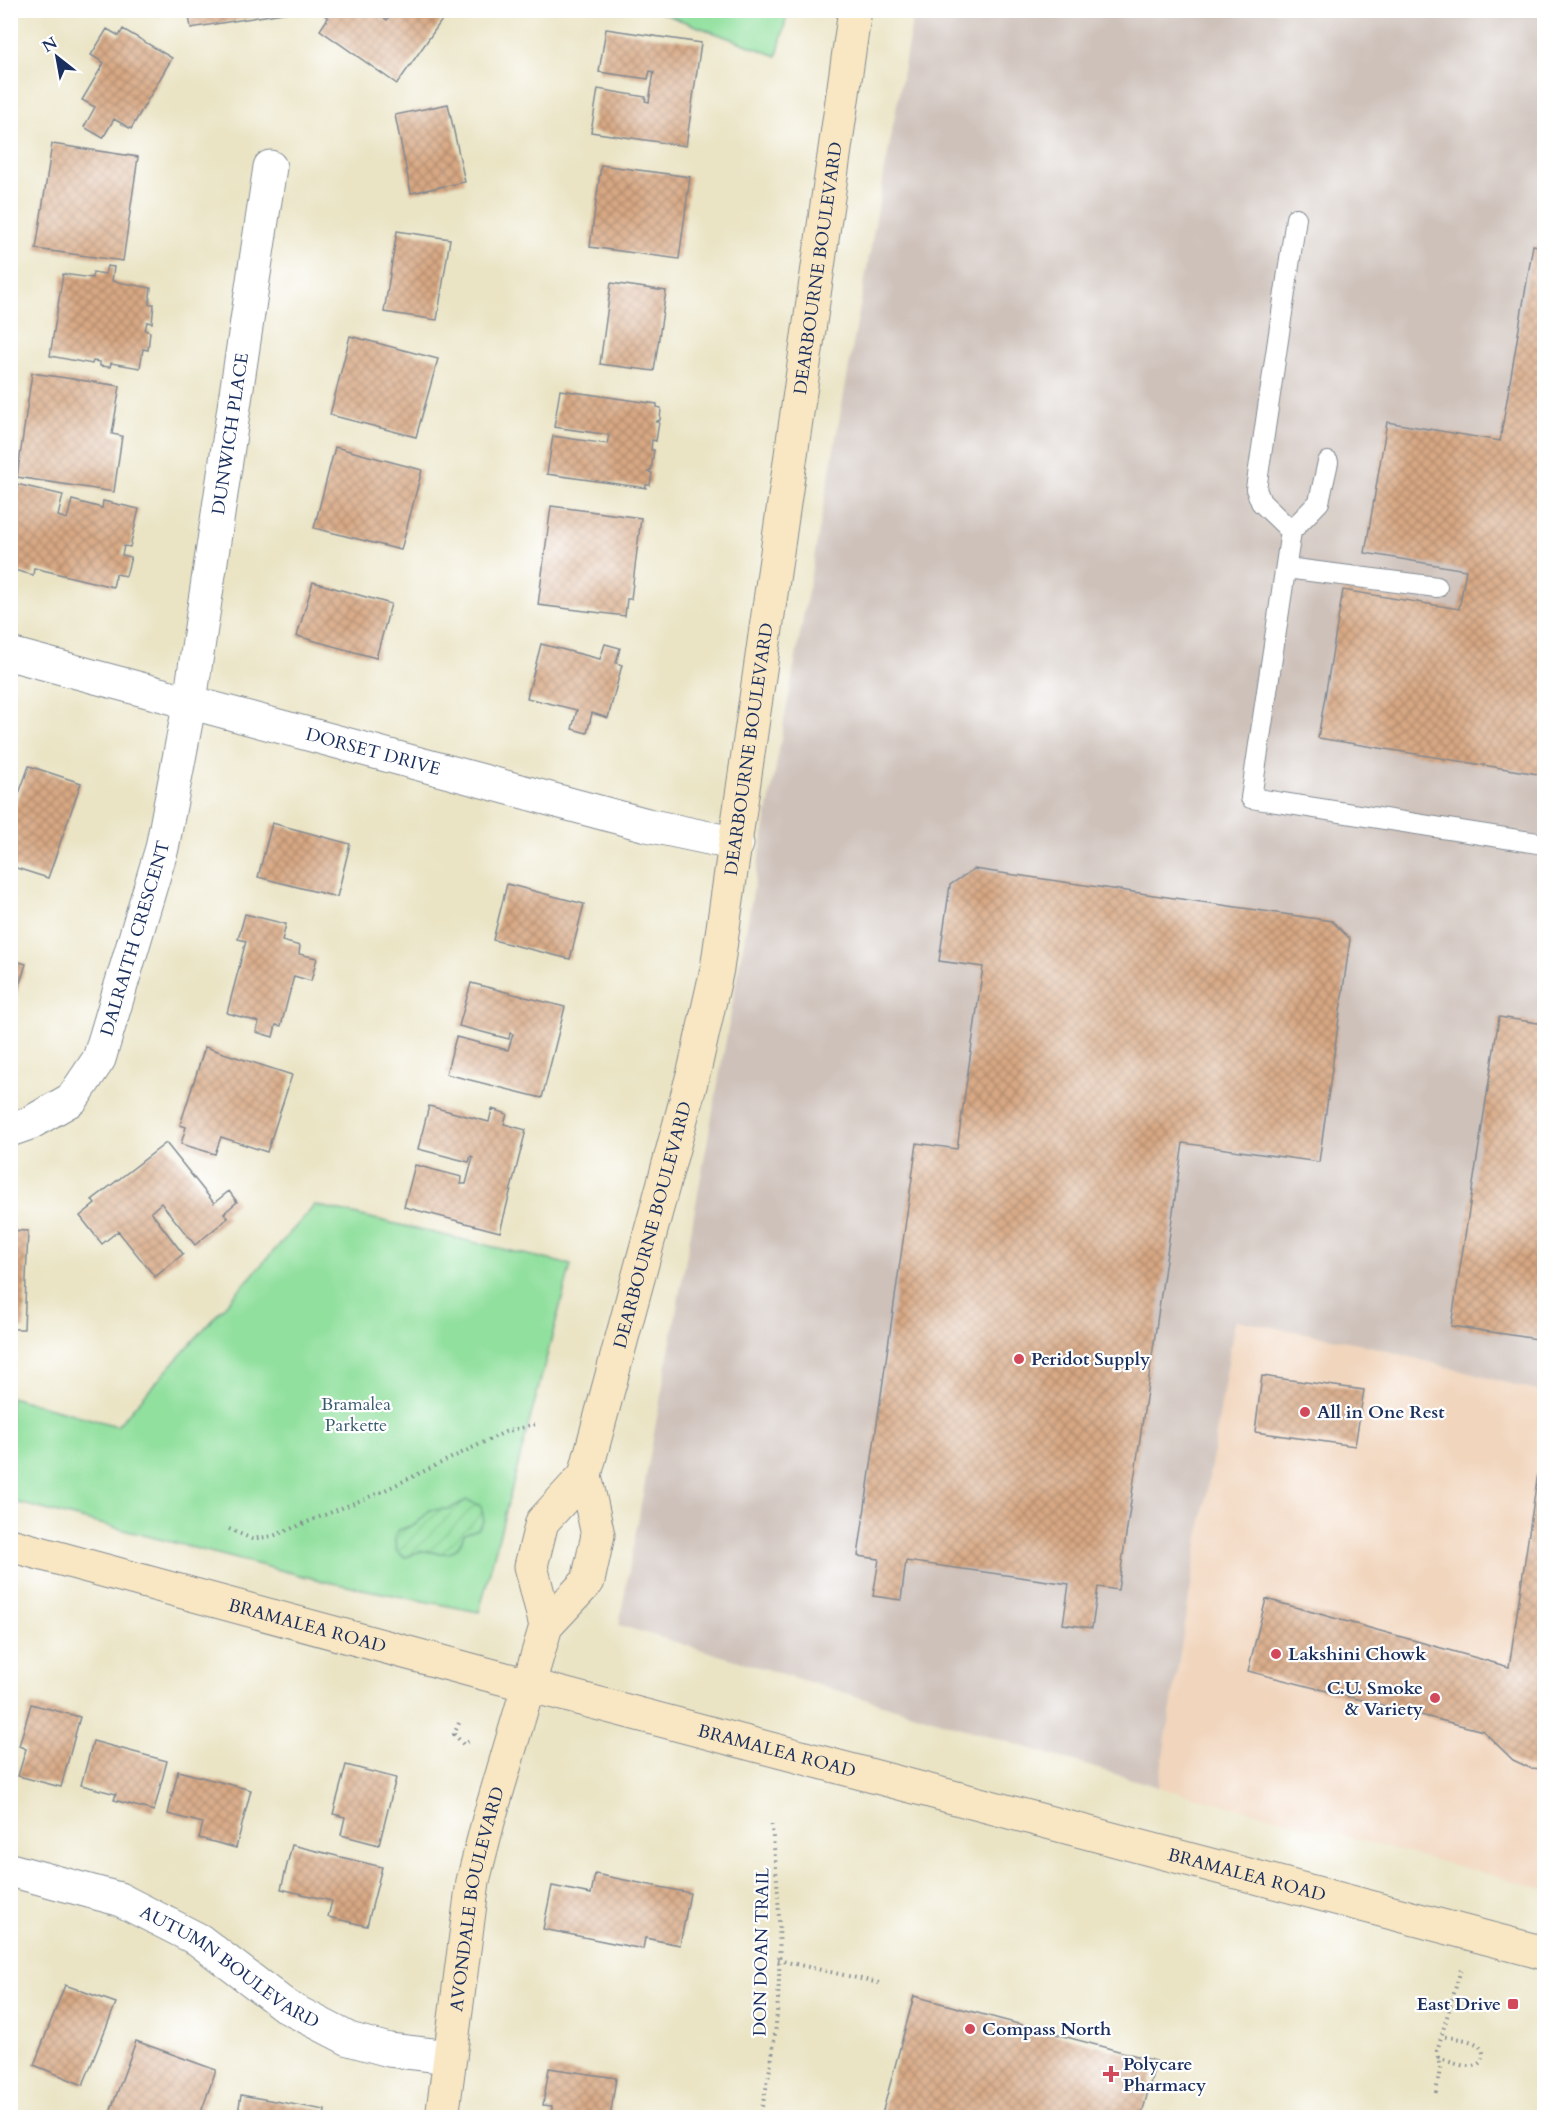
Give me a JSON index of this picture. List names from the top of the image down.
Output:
{
  "streets": {
    "street": [
      "DEARBOURNE BOULEVARD",
      "DUNWICH PLACE",
      "DORSET DRIVE",
      "DALRAITH CRESCENT",
      "BRAMALEA ROAD",
      "AVONDALE BOULEVARD",
      "AUTUMN BOULEVARD"
    ],
    "path": ["DON DOAN TRAIL"]
  },
  "crossings": [
    ["DEARBOURNE BOULEVARD", "DORSET DRIVE"],
    ["DEARBOURNE BOULEVARD", "BRAMALEA ROAD"],
    ["DEARBOURNE BOULEVARD", "AVONDALE BOULEVARD"],
    ["DUNWICH PLACE", "DORSET DRIVE"],
    ["DUNWICH PLACE", "DALRAITH CRESCENT"],
    ["DORSET DRIVE", "DALRAITH CRESCENT"],
    ["BRAMALEA ROAD", "AVONDALE BOULEVARD"],
    ["AVONDALE BOULEVARD", "AUTUMN BOULEVARD"]
  ],
  "parks": ["Bramalea Parkette"],
  "places": {
    "other": [
      "Peridot Supply",
      "All in One Rest",
      "Lakshini Chowk",
      "C.U. Smoke & Variety",
      "Compass North"
    ],
    "transit": ["East Drive"],
    "health": ["Polycare Pharmacy"]
  },
  "north": "top left"
}
